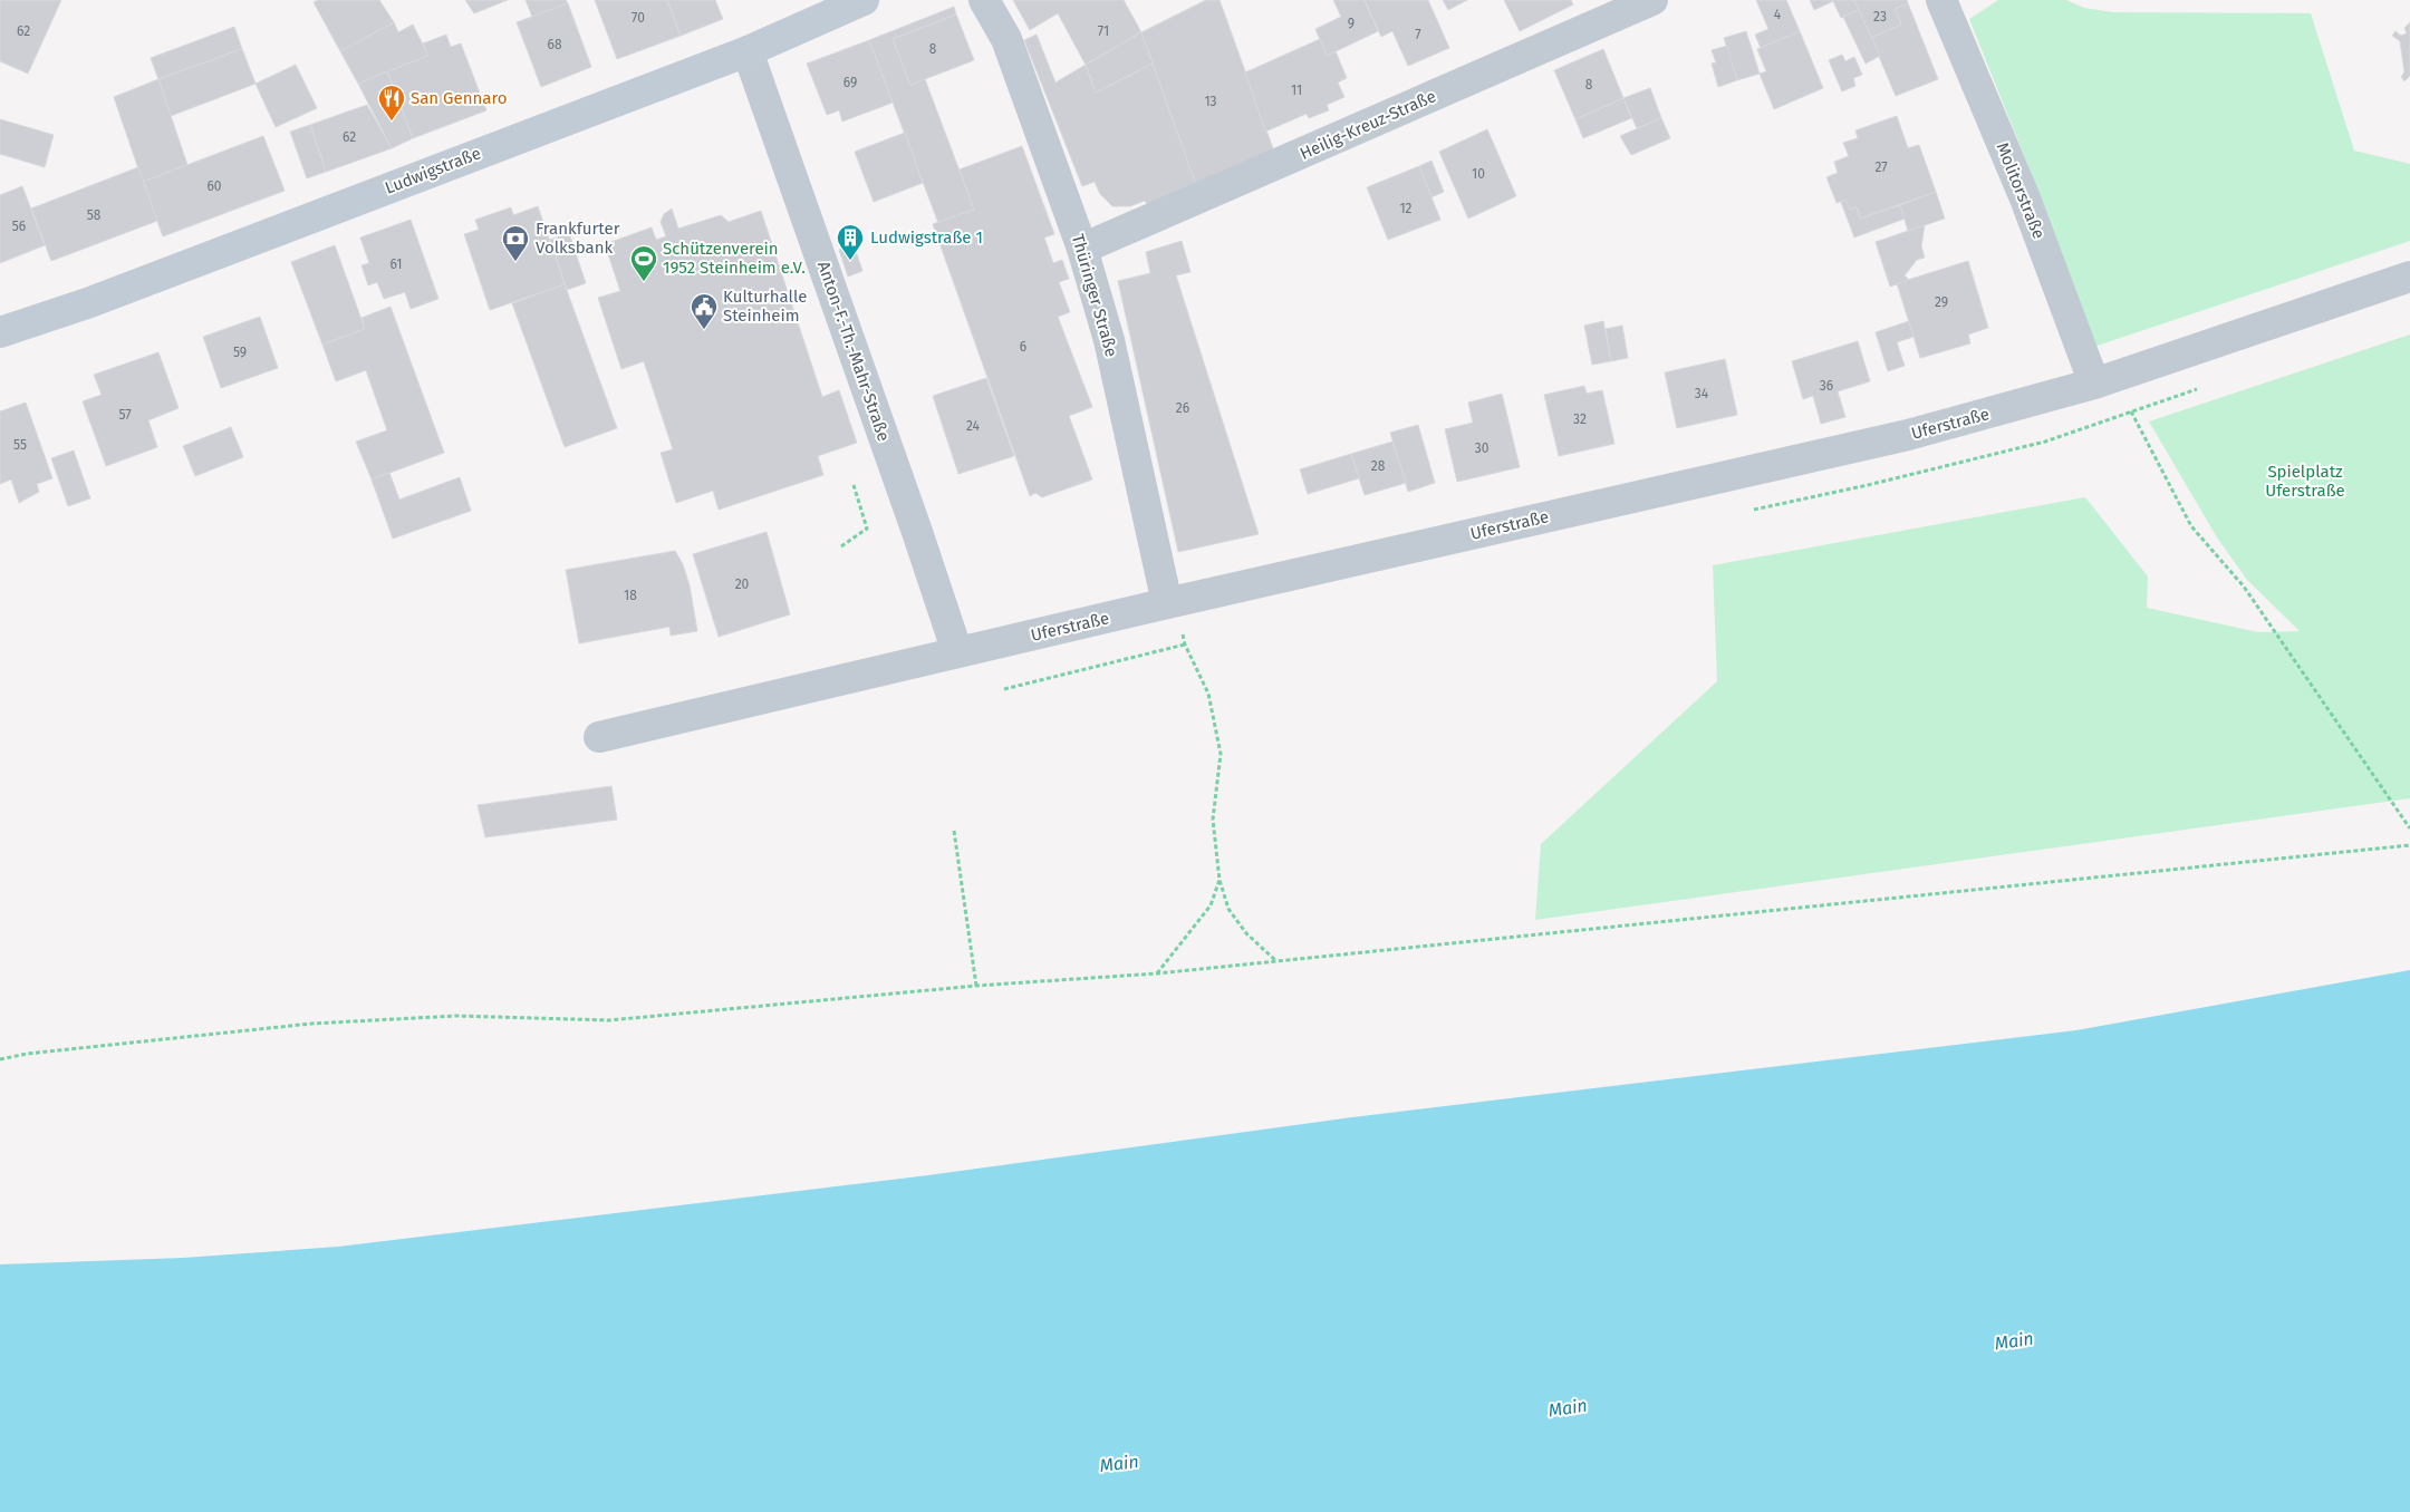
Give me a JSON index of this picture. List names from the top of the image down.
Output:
{
  "streets": {
    "main road": ["Ludwigstraße"],
    "street": [
      "Heilig-Kreuz-Straße",
      "Molitorstraße",
      "Thüringer Straße",
      "Anton-F.-Th.-Mahr-Straße",
      "Uferstraße"
    ]
  },
  "crossings": [
    ["Heilig-Kreuz-Straße", "Thüringer Straße"],
    ["Ludwigstraße", "Anton-F.-Th.-Mahr-Straße"],
    ["Molitorstraße", "Uferstraße"],
    ["Thüringer Straße", "Uferstraße"],
    ["Anton-F.-Th.-Mahr-Straße", "Uferstraße"]
  ],
  "water": ["Main"],
  "parks": ["Spielplatz Uferstraße"],
  "places": {
    "restaurant": ["San Gennaro"],
    "building": ["Ludwigstraße 1"],
    "bank": ["Frankfurter Volksbank"],
    "sports": ["Schützenverein 1952 Steinheim e.V."],
    "public building": ["Kulturhalle Steinheim"]
  },
  "house_numbers": [
    "4",
    "23",
    "70",
    "9",
    "62",
    "71",
    "7",
    "68",
    "8",
    "69",
    "8",
    "11",
    "13",
    "62",
    "27",
    "10",
    "60",
    "12",
    "58",
    "56",
    "61",
    "29",
    "6",
    "59",
    "36",
    "34",
    "26",
    "57",
    "32",
    "24",
    "55",
    "30",
    "28",
    "20",
    "18"
  ]
}
